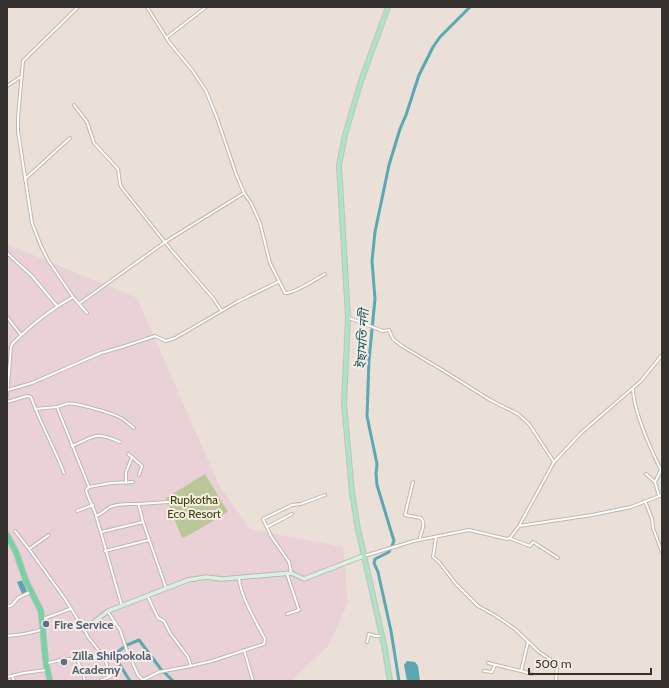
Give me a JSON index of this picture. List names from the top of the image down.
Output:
{
  "water": ["ইছামতি নদী"],
  "parks": ["Rupkotha Eco Resort"],
  "places": ["Fire Service", "Zilla Shilpokola Academy"],
  "scale_bar": "500 m"
}
